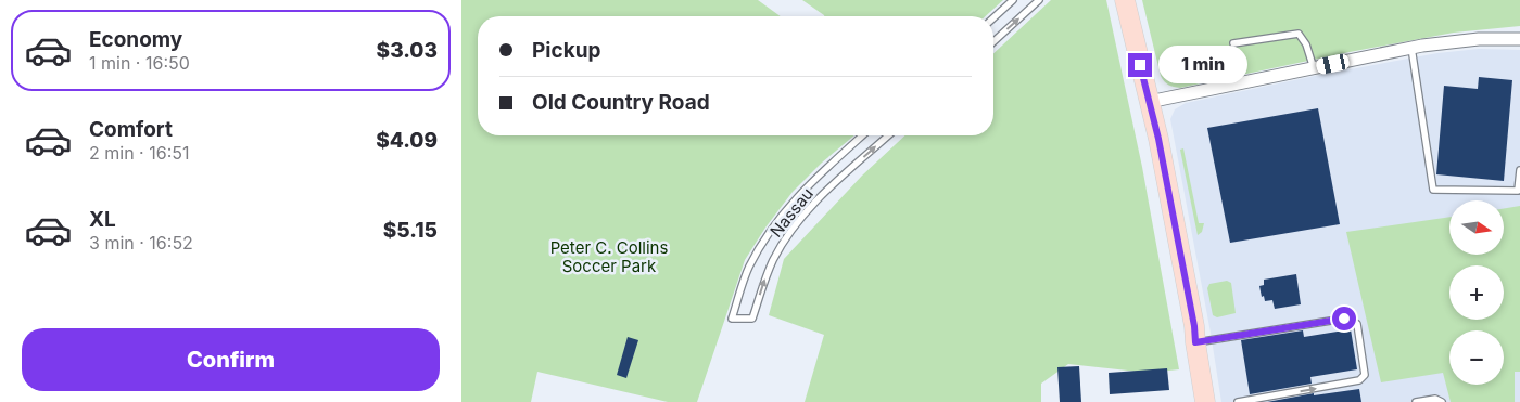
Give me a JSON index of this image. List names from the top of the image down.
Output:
{
  "streets": {
    "lane": ["Nassau"]
  },
  "parks": ["Peter C. Collins Soccer Park"],
  "north": "right",
  "page": {
    "list": [
      {
        "name": "Economy",
        "note": "1 min · 16:50",
        "value": "$3.03"
      },
      {
        "name": "Comfort",
        "note": "2 min · 16:51",
        "value": "$4.09"
      },
      {
        "name": "XL",
        "note": "3 min · 16:52",
        "value": "$5.15"
      }
    ],
    "banner": ["Pickup", "Old Country Road"],
    "bubble": "1 min",
    "map_buttons": ["+", "−"],
    "buttons": "Confirm"
  }
}
